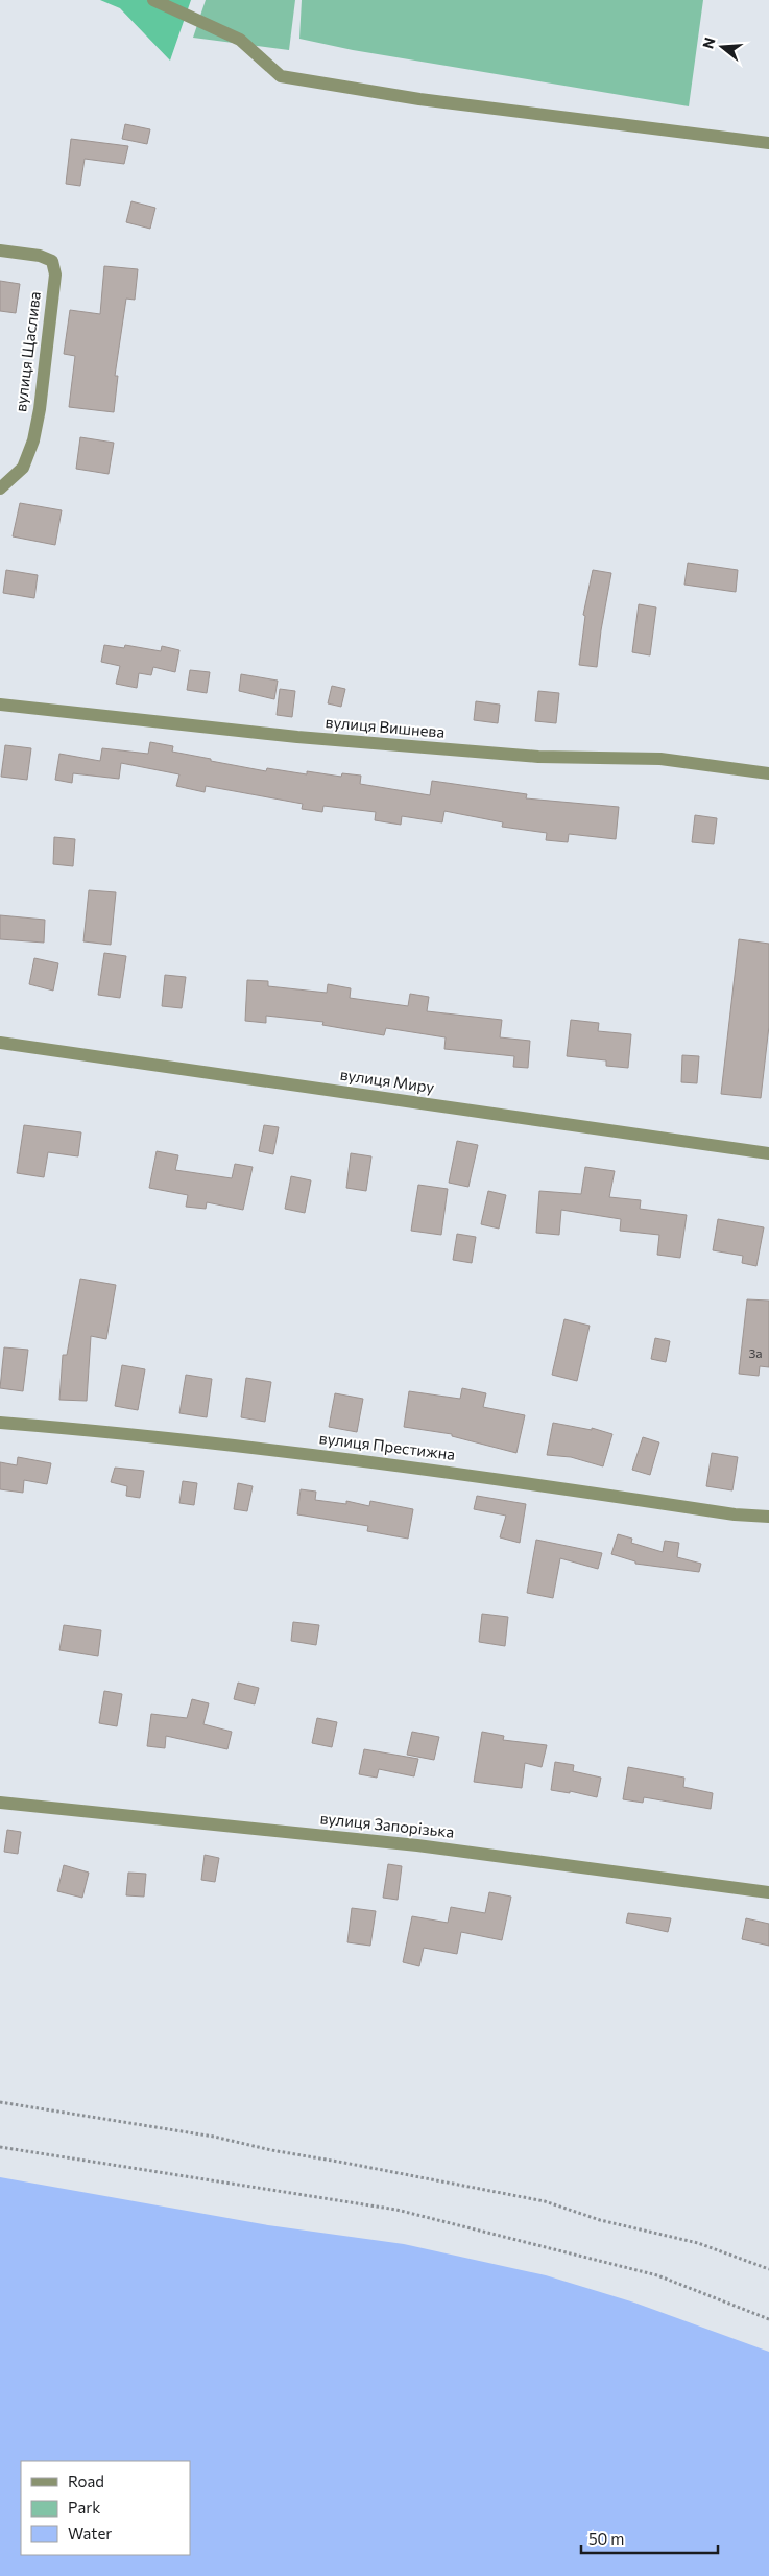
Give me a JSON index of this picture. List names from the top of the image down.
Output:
{
  "streets": {
    "street": [
      "вулиця Щаслива",
      "вулиця Вишнева",
      "вулиця Миру",
      "вулиця Престижна",
      "вулиця Запорізька"
    ]
  },
  "house_numbers": ["3а"],
  "legend": ["Road", "Park", "Water"],
  "scale_bar": "50 m",
  "north": "left"
}
